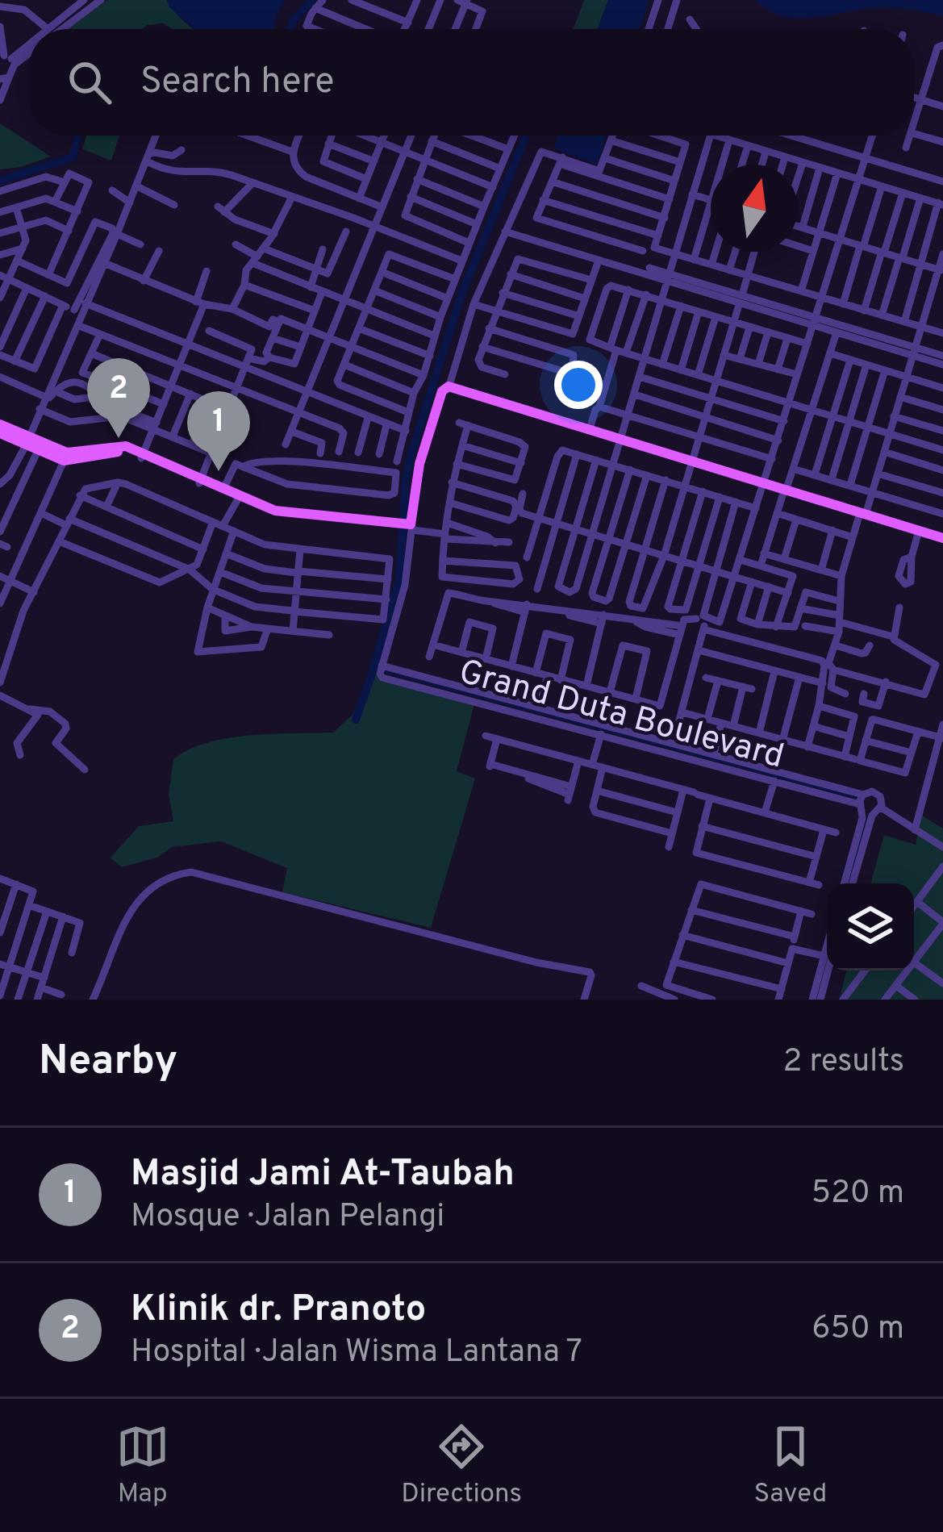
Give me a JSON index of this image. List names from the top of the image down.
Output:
{
  "streets": {
    "street": ["Grand Duta Boulevard"]
  },
  "north": "top",
  "page": {
    "search": "Search here",
    "pins": ["2", "1"],
    "heading": ["Nearby", "2 results"],
    "list": [
      {
        "mark": "1",
        "name": "Masjid Jami At-Taubah",
        "note": "Mosque · Jalan Pelangi",
        "value": "520 m"
      },
      {
        "mark": "2",
        "name": "Klinik dr. Pranoto",
        "note": "Hospital · Jalan Wisma Lantana 7",
        "value": "650 m"
      }
    ],
    "nav": ["Map", "Directions", "Saved"]
  }
}
